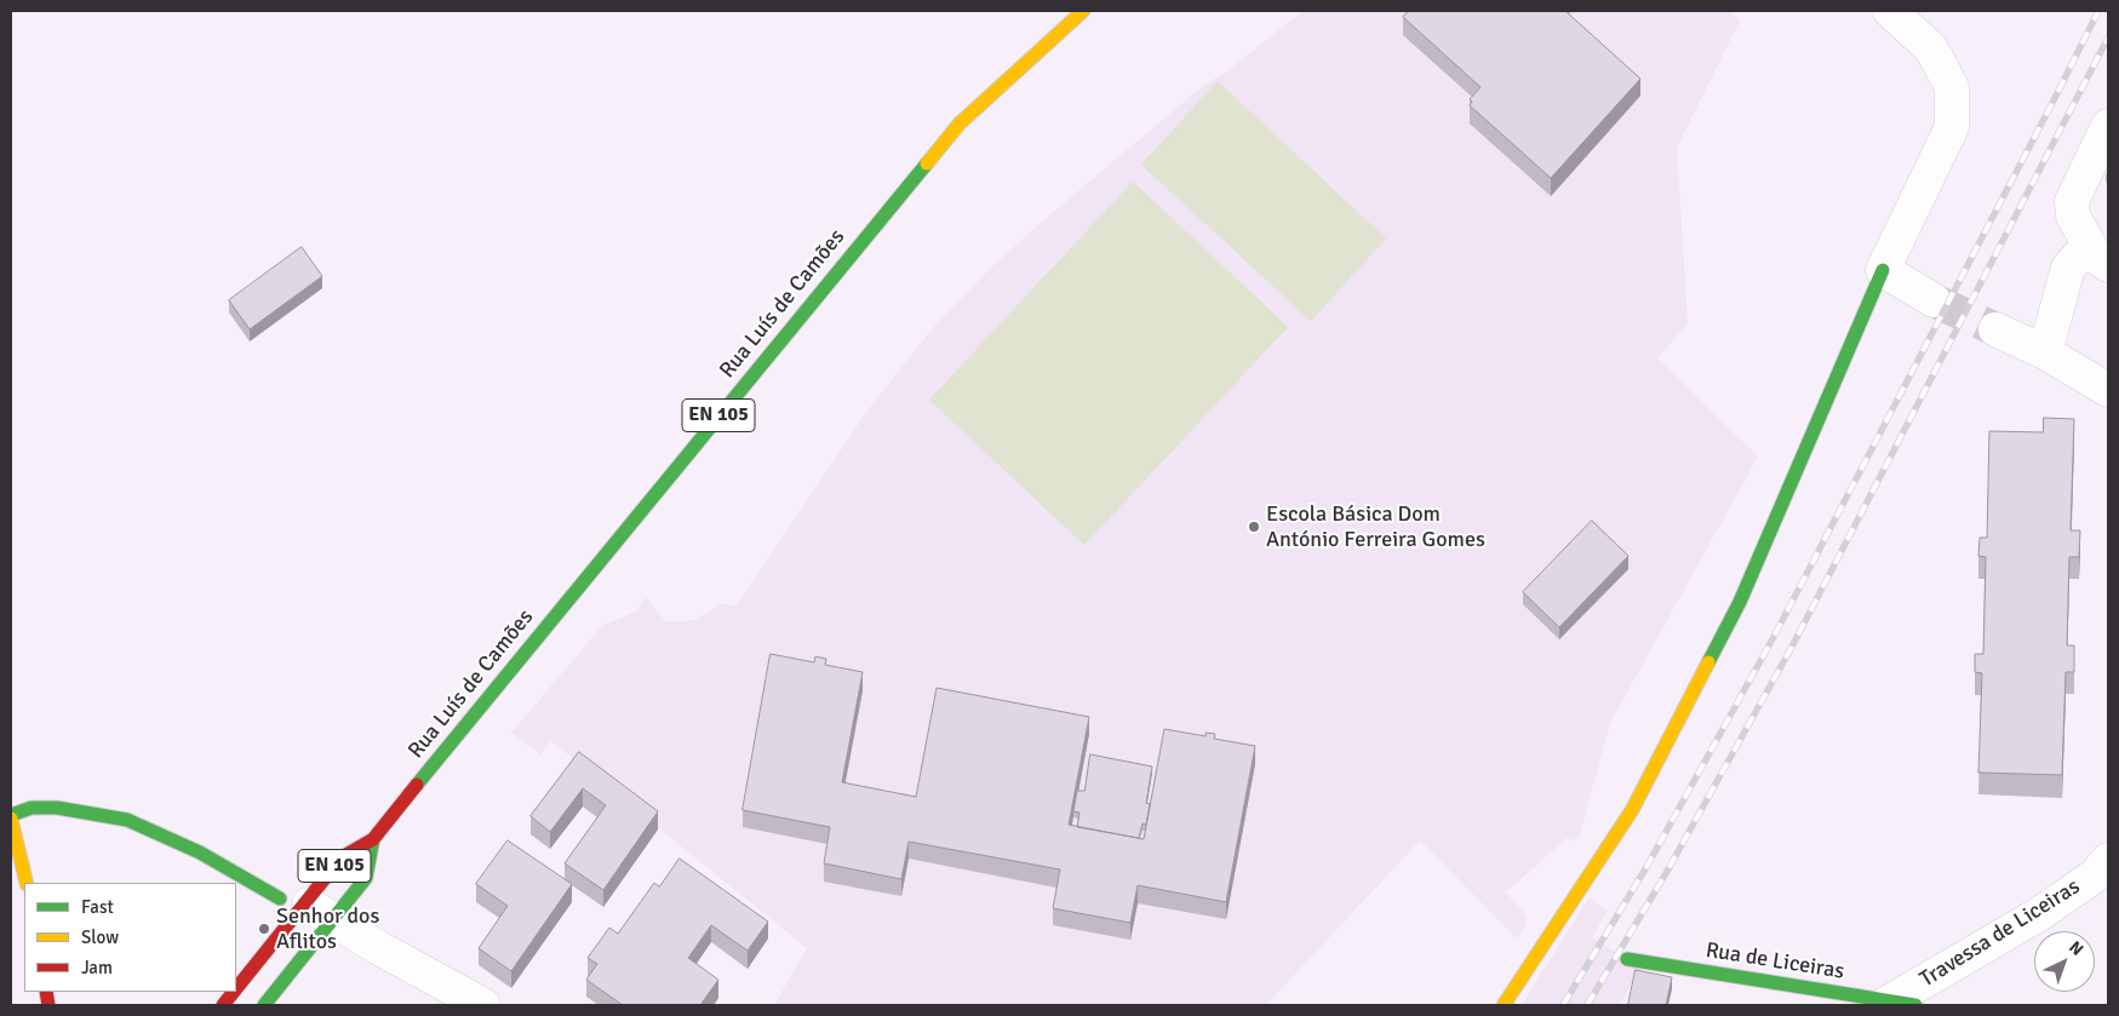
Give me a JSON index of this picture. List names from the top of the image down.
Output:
{
  "streets": {
    "main road": ["Rua Luís de Camões", "EN 105", "Rua de Liceiras"],
    "street": ["Travessa de Liceiras"]
  },
  "crossings": [
    ["Travessa de Liceiras", "Rua de Liceiras"]
  ],
  "places": ["Escola Básica Dom António Ferreira Gomes", "Senhor dos Aflitos"],
  "legend": ["Fast", "Slow", "Jam"],
  "north": "top right"
}
